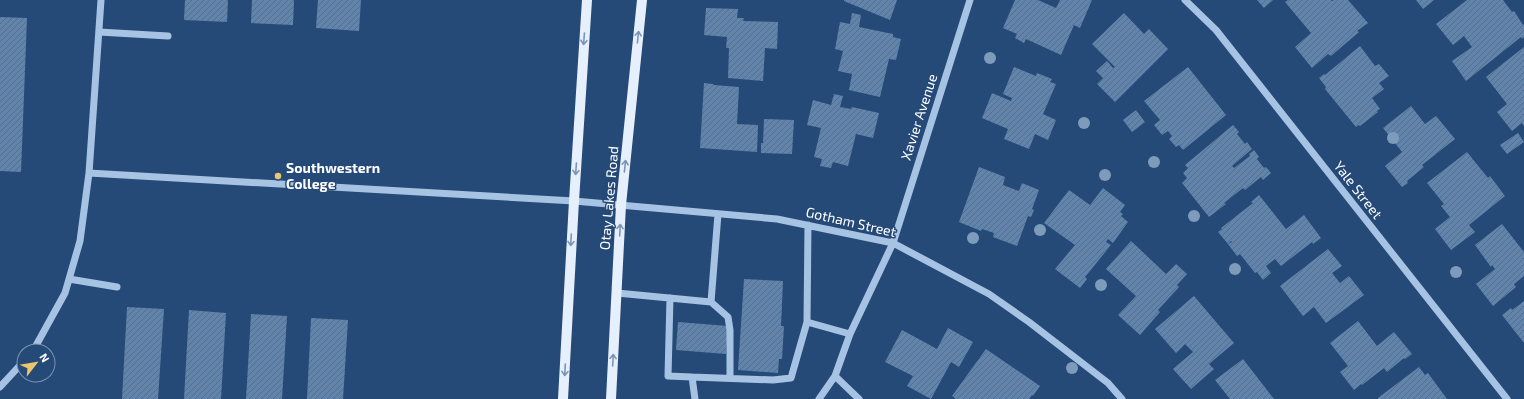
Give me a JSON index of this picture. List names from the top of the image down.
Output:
{
  "streets": {
    "main road": ["Otay Lakes Road"],
    "street": ["Xavier Avenue", "Yale Street", "Gotham Street"]
  },
  "crossings": [
    ["Xavier Avenue", "Gotham Street"],
    ["Otay Lakes Road", "Gotham Street"]
  ],
  "places": ["Southwestern College"],
  "north": "top right"
}
